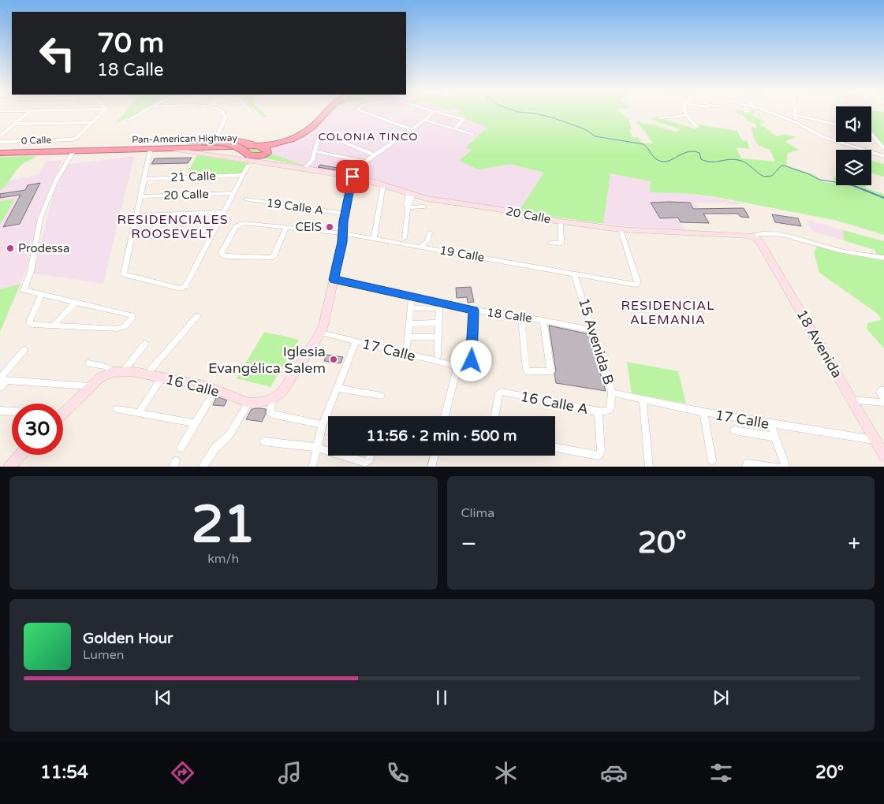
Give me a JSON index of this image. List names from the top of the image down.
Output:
{
  "streets": {
    "highway": ["Pan-American Highway"],
    "main road": ["20 Calle", "18 Avenida", "16 Calle"],
    "street": [
      "0 Calle",
      "21 Calle",
      "19 Calle A",
      "19 Calle",
      "18 Calle",
      "15 Avenida B",
      "17 Calle",
      "16 Calle A"
    ]
  },
  "crossings": [
    ["Pan-American Highway", "20 Calle"],
    ["20 Calle", "19 Calle"],
    ["20 Calle", "18 Avenida"],
    ["19 Calle", "15 Avenida B"],
    ["18 Calle", "15 Avenida B"],
    ["15 Avenida B", "17 Calle"],
    ["15 Avenida B", "16 Calle A"],
    ["18 Avenida", "17 Calle"]
  ],
  "districts": ["COLONIA TINCO", "RESIDENCIALES ROOSEVELT", "RESIDENCIAL ALEMANIA"],
  "places": ["CEIS", "Prodessa", "Iglesia Evangélica Salem"],
  "page": {
    "turn": ["70 m", "18 Calle"],
    "limit": "30",
    "trip": "11:56 · 2 min · 500 m",
    "tile": [
      ["21", "km/h"],
      "Clima"
    ],
    "heat": ["−", "20°", "+"],
    "song": ["Golden Hour", "Lumen"],
    "tabs": ["11:54", "20°"]
  }
}
